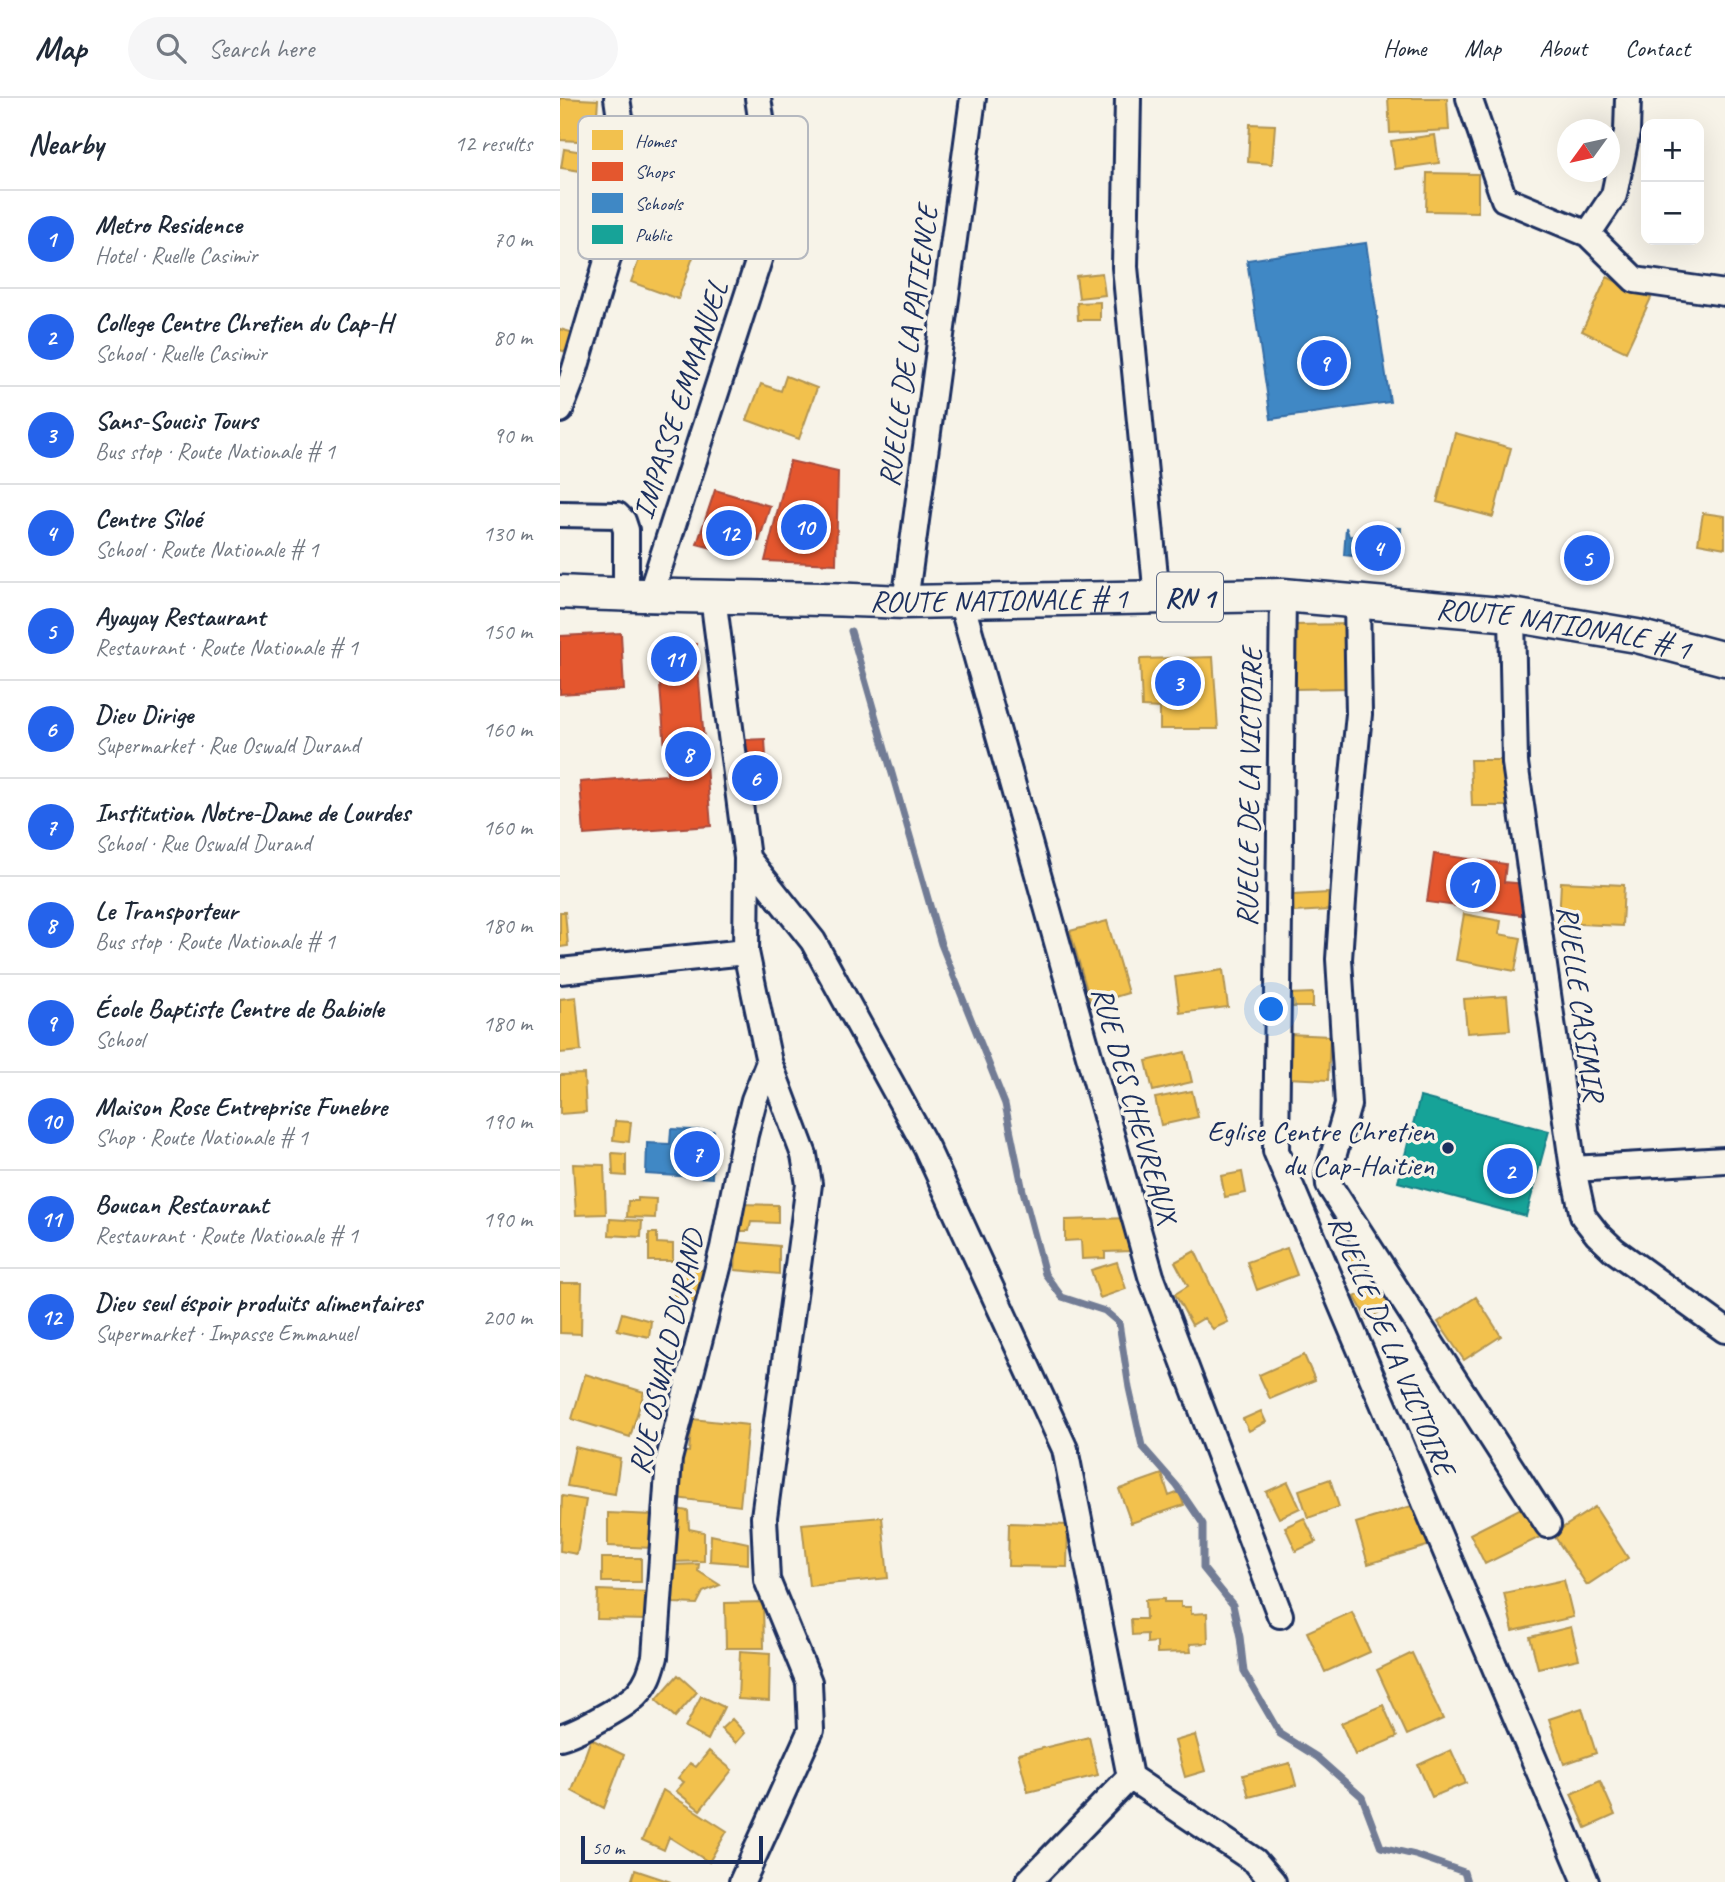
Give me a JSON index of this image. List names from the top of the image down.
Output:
{
  "streets": {
    "main road": ["RN 1", "ROUTE NATIONALE # 1"],
    "street": [
      "RUELLE DE LA PATIENCE",
      "IMPASSE EMMANUEL",
      "RUELLE DE LA VICTOIRE",
      "RUELLE CASIMIR",
      "RUE DES CHEVREAUX",
      "RUE OSWALD DURAND"
    ]
  },
  "crossings": [
    ["RUELLE DE LA PATIENCE", "ROUTE NATIONALE # 1"],
    ["IMPASSE EMMANUEL", "ROUTE NATIONALE # 1"],
    ["ROUTE NATIONALE # 1", "RUELLE DE LA VICTOIRE"],
    ["ROUTE NATIONALE # 1", "RUELLE CASIMIR"],
    ["ROUTE NATIONALE # 1", "RUE DES CHEVREAUX"]
  ],
  "places": ["Eglise Centre Chretien du Cap-Haitien"],
  "legend": [
    "Homes",
    "Shops",
    "Schools",
    "Public"
  ],
  "scale_bar": "50 m",
  "north": "bottom left",
  "page": {
    "header": "Map",
    "search": "Search here",
    "nav": [
      "Home",
      "Map",
      "About",
      "Contact"
    ],
    "heading": ["Nearby", "12 results"],
    "map_buttons": ["+", "−"],
    "list": [
      {
        "mark": "1",
        "name": "Metro Residence",
        "note": "Hotel · Ruelle Casimir",
        "value": "70 m"
      },
      {
        "mark": "2",
        "name": "College Centre Chretien du Cap-H",
        "note": "School · Ruelle Casimir",
        "value": "80 m"
      },
      {
        "mark": "3",
        "name": "Sans-Soucis Tours",
        "note": "Bus stop · Route Nationale # 1",
        "value": "90 m"
      },
      {
        "mark": "4",
        "name": "Centre Siloé",
        "note": "School · Route Nationale # 1",
        "value": "130 m"
      },
      {
        "mark": "5",
        "name": "Ayayay Restaurant",
        "note": "Restaurant · Route Nationale # 1",
        "value": "150 m"
      },
      {
        "mark": "6",
        "name": "Dieu Dirige",
        "note": "Supermarket · Rue Oswald Durand",
        "value": "160 m"
      },
      {
        "mark": "7",
        "name": "Institution Notre-Dame de Lourdes",
        "note": "School · Rue Oswald Durand",
        "value": "160 m"
      },
      {
        "mark": "8",
        "name": "Le Transporteur",
        "note": "Bus stop · Route Nationale # 1",
        "value": "180 m"
      },
      {
        "mark": "9",
        "name": "École Baptiste Centre de Babiole",
        "note": "School",
        "value": "180 m"
      },
      {
        "mark": "10",
        "name": "Maison Rose Entreprise Funebre",
        "note": "Shop · Route Nationale # 1",
        "value": "190 m"
      },
      {
        "mark": "11",
        "name": "Boucan Restaurant",
        "note": "Restaurant · Route Nationale # 1",
        "value": "190 m"
      },
      {
        "mark": "12",
        "name": "Dieu seul éspoir produits alimentaires",
        "note": "Supermarket · Impasse Emmanuel",
        "value": "200 m"
      }
    ],
    "pins": [
      "9",
      "10",
      "12",
      "4",
      "5",
      "11",
      "3",
      "8",
      "6",
      "1",
      "7",
      "2"
    ],
    "scale": "50 m"
  }
}
